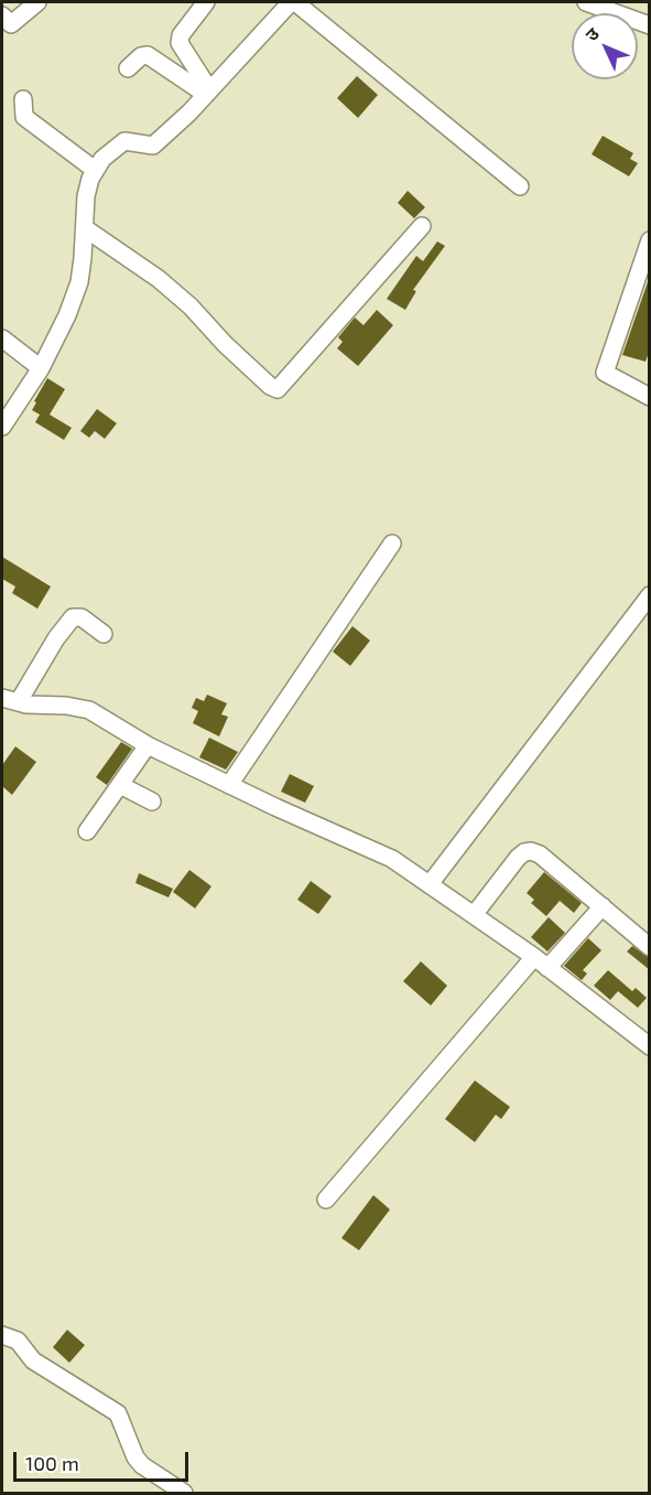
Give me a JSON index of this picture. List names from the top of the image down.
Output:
{
  "scale_bar": "100 m",
  "north": "top left"
}
